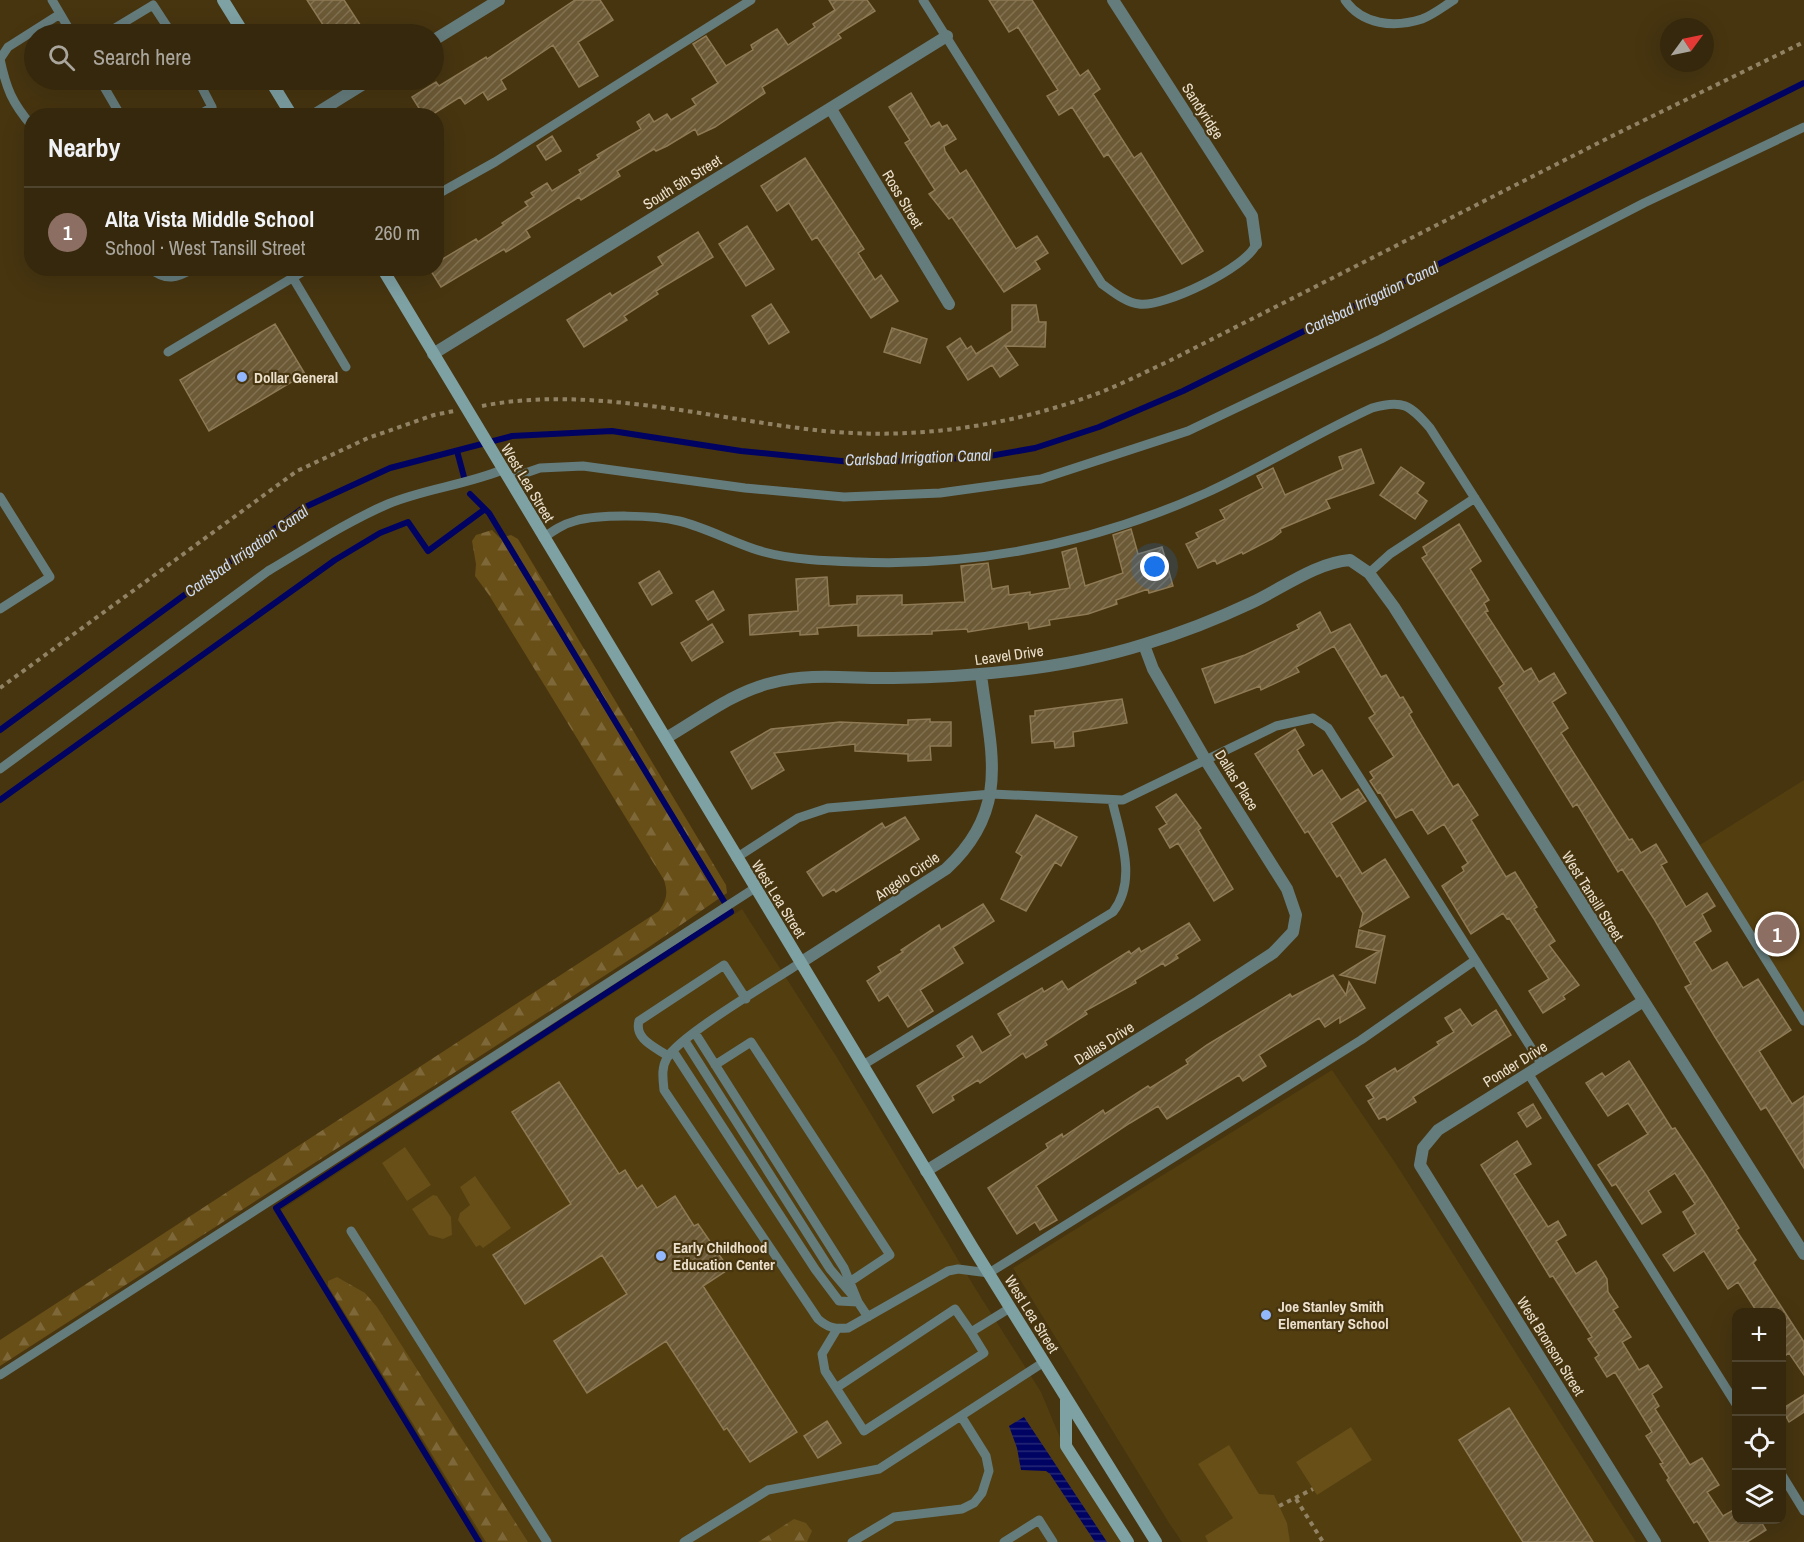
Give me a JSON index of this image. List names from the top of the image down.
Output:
{
  "streets": {
    "main road": ["West Lea Street"],
    "street": [
      "Sandyridge",
      "South 5th Street",
      "Ross Street",
      "Leavel Drive",
      "Dallas Place",
      "Angelo Circle",
      "West Tansill Street",
      "Dallas Drive",
      "Ponder Drive",
      "West Bronson Street"
    ]
  },
  "crossings": [
    ["South 5th Street", "Ross Street"],
    ["South 5th Street", "West Lea Street"],
    ["West Lea Street", "Leavel Drive"],
    ["West Lea Street", "Angelo Circle"],
    ["West Lea Street", "Dallas Drive"],
    ["Leavel Drive", "Dallas Place"],
    ["Leavel Drive", "Angelo Circle"],
    ["Leavel Drive", "West Tansill Street"],
    ["Dallas Place", "Dallas Drive"],
    ["West Tansill Street", "Ponder Drive"],
    ["Ponder Drive", "West Bronson Street"]
  ],
  "water": ["Carlsbad Irrigation Canal"],
  "places": ["Dollar General", "Early Childhood Education Center", "Joe Stanley Smith Elementary School"],
  "north": "top right",
  "page": {
    "search": "Search here",
    "heading": "Nearby",
    "list": [
      {
        "mark": "1",
        "name": "Alta Vista Middle School",
        "note": "School · West Tansill Street",
        "value": "260 m"
      }
    ],
    "pins": "1",
    "map_buttons": ["+", "−"]
  }
}
